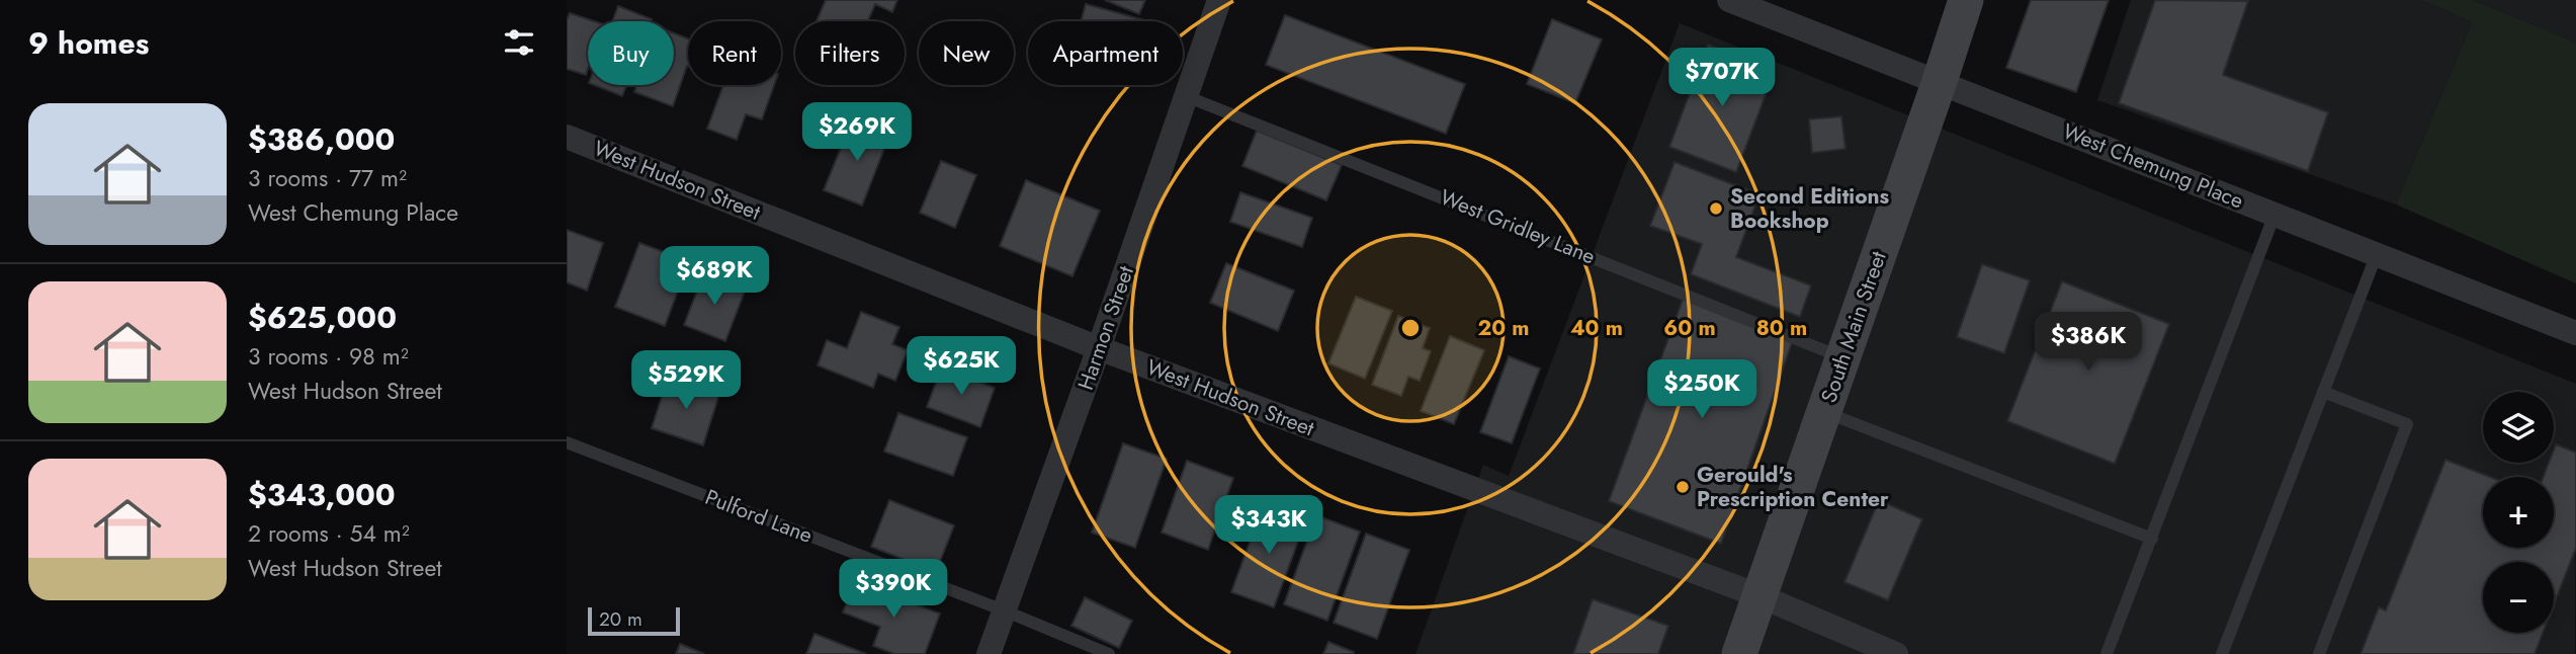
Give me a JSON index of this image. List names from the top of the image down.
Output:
{
  "streets": {
    "main road": ["South Main Street"],
    "street": ["West Chemung Place", "West Hudson Street", "Harmon Street"],
    "lane": ["West Gridley Lane", "Pulford Lane"]
  },
  "crossings": [
    ["West Chemung Place", "South Main Street"],
    ["West Hudson Street", "South Main Street"],
    ["West Hudson Street", "Harmon Street"],
    ["West Gridley Lane", "South Main Street"],
    ["West Gridley Lane", "Harmon Street"],
    ["Harmon Street", "Pulford Lane"]
  ],
  "places": ["Second Editions Bookshop", "Gerould's Prescription Center"],
  "scale_bar": "20 m",
  "page": {
    "heading": "9 homes",
    "chip": [
      "Buy",
      "Rent",
      "Filters",
      "New",
      "Apartment"
    ],
    "price": [
      "$707K",
      "$269K",
      "$689K",
      "$386K",
      "$625K",
      "$529K",
      "$250K",
      "$343K",
      "$390K"
    ],
    "list": [
      {
        "name": "$386,000",
        "note": "3 rooms · 77 m² · West Chemung Place"
      },
      {
        "name": "$625,000",
        "note": "3 rooms · 98 m² · West Hudson Street"
      },
      {
        "name": "$343,000",
        "note": "2 rooms · 54 m² · West Hudson Street"
      }
    ],
    "map_buttons": ["+", "−"],
    "scale": "20 m"
  },
  "rings": [
    "20 m",
    "40 m",
    "60 m",
    "80 m"
  ]
}
